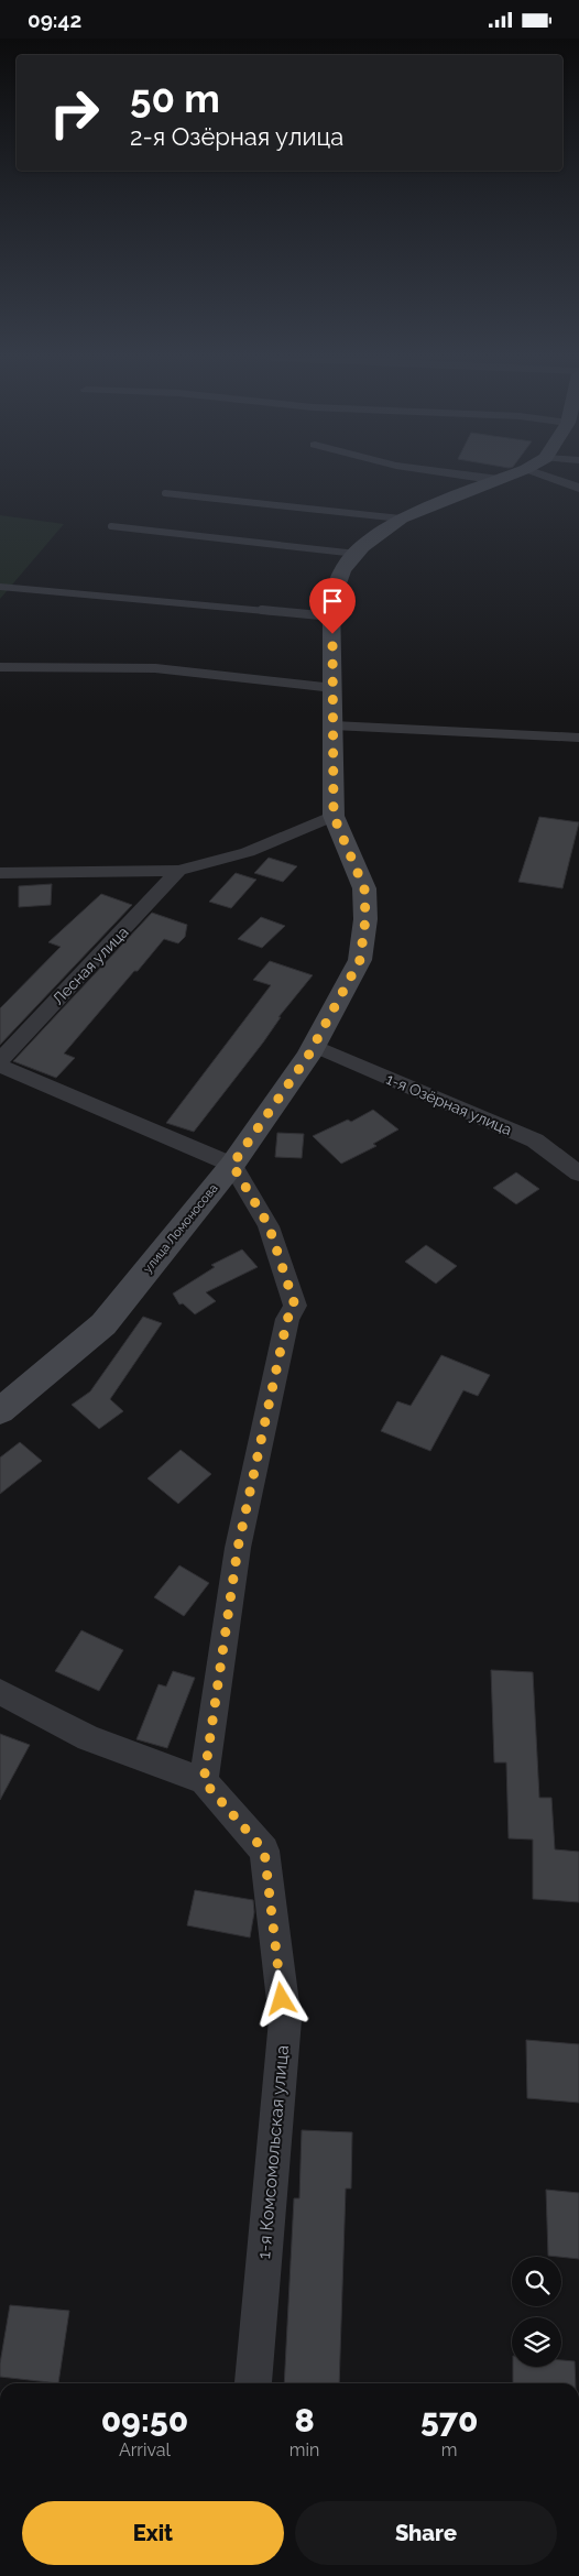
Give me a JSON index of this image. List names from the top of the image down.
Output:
{
  "streets": {
    "street": [
      "Лесная улица",
      "1-я Озёрная улица",
      "улица Ломоносова",
      "1-я Комсомольская улица"
    ]
  },
  "crossings": [
    ["1-я Озёрная улица", "улица Ломоносова"]
  ],
  "page": {
    "status": "09:42",
    "turn": ["50 m", "2-я Озёрная улица"],
    "eta": [
      "09:50",
      "Arrival",
      "8",
      "min",
      "570",
      "m"
    ],
    "buttons": ["Exit", "Share"]
  }
}
